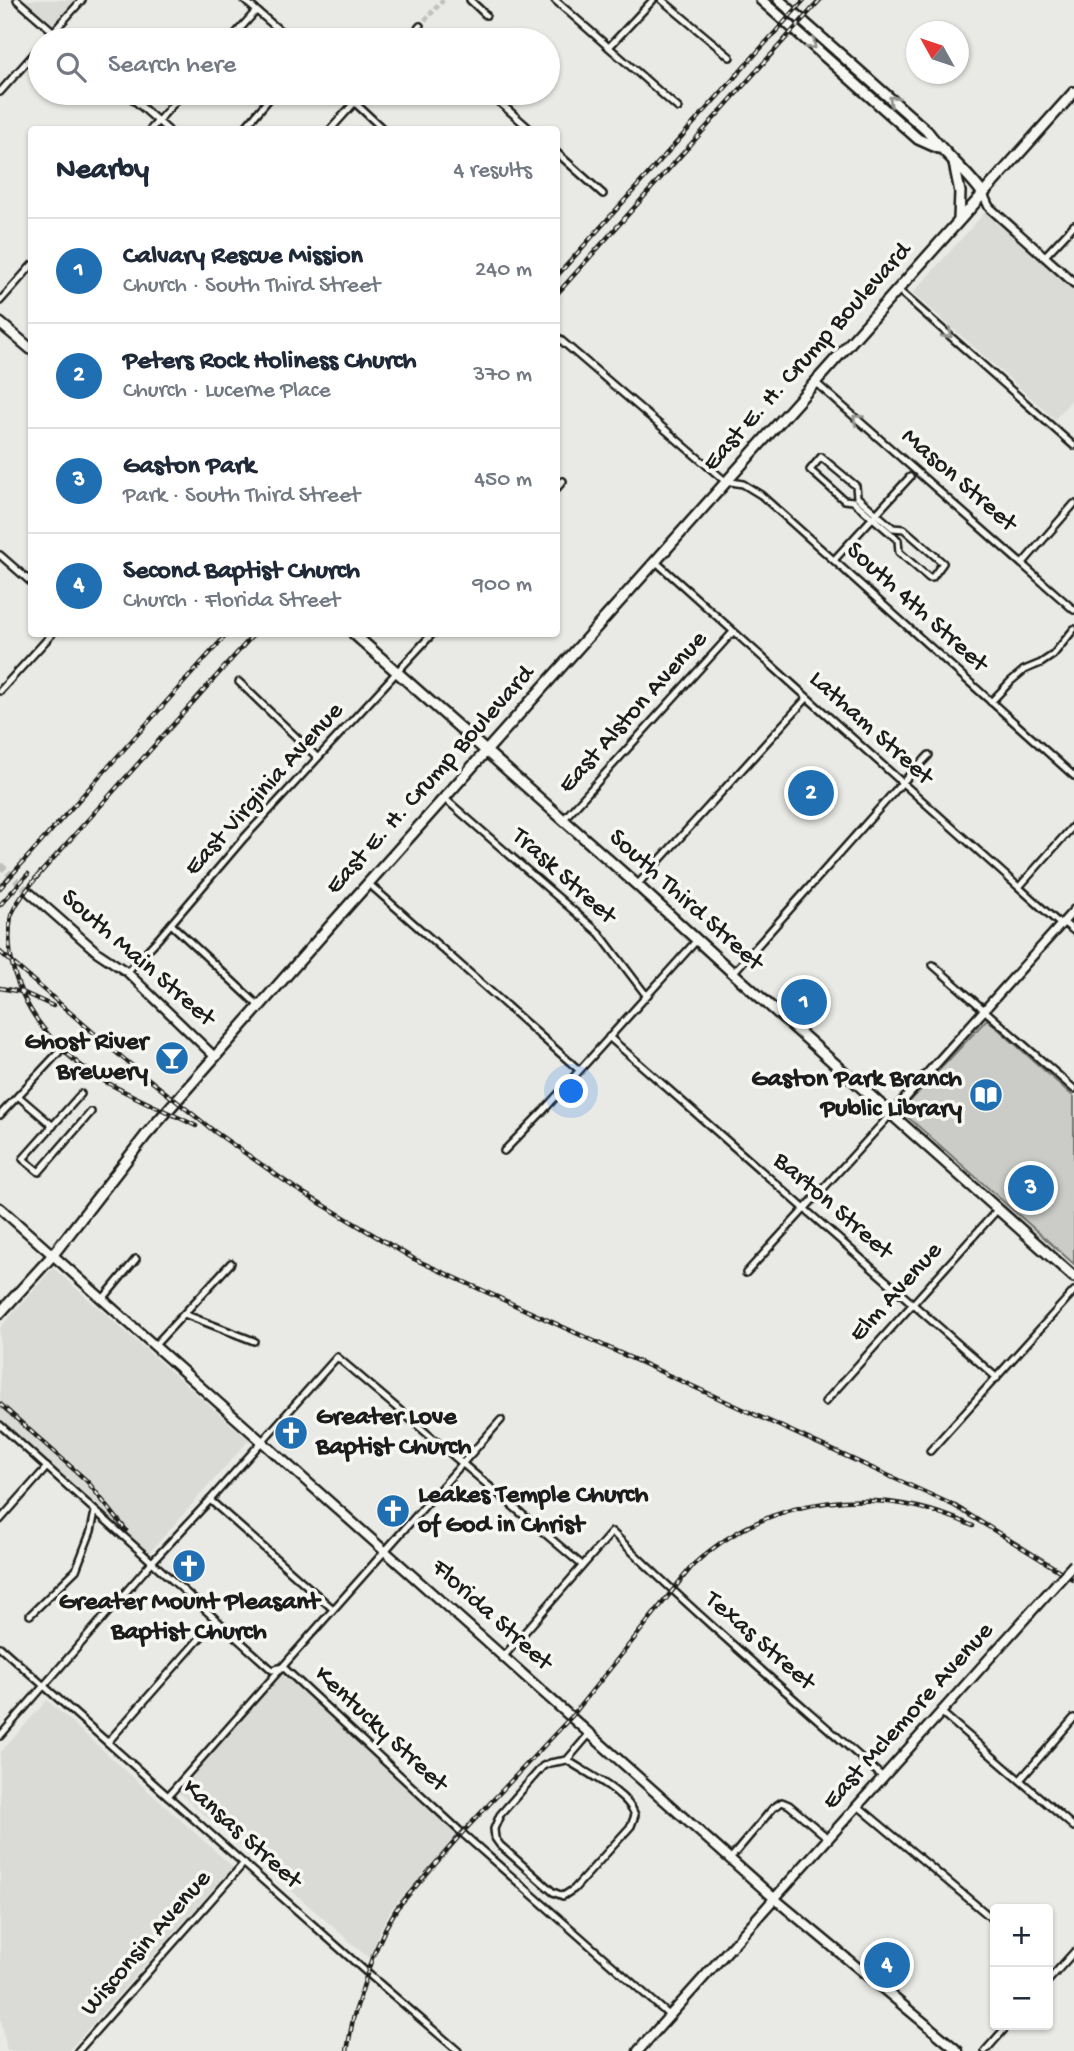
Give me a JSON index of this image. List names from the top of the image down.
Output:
{
  "streets": {
    "main road": [
      "East E. H. Crump Boulevard",
      "South Third Street",
      "Florida Street",
      "East Mclemore Avenue"
    ],
    "street": [
      "Mason Street",
      "South 4th Street",
      "East Alston Avenue",
      "Latham Street",
      "East Virginia Avenue",
      "Trask Street",
      "South Main Street",
      "Barton Street",
      "Elm Avenue",
      "Texas Street",
      "Kentucky Street",
      "Kansas Street",
      "Wisconsin Avenue"
    ]
  },
  "crossings": [
    ["East E. H. Crump Boulevard", "Mason Street"],
    ["East E. H. Crump Boulevard", "South 4th Street"],
    ["East E. H. Crump Boulevard", "Latham Street"],
    ["East E. H. Crump Boulevard", "Trask Street"],
    ["East E. H. Crump Boulevard", "South Third Street"],
    ["East E. H. Crump Boulevard", "South Main Street"],
    ["East E. H. Crump Boulevard", "Florida Street"],
    ["East Alston Avenue", "Latham Street"],
    ["East Alston Avenue", "South Third Street"],
    ["East Virginia Avenue", "South Third Street"],
    ["East Virginia Avenue", "South Main Street"],
    ["South Third Street", "Elm Avenue"],
    ["Barton Street", "Elm Avenue"],
    ["Florida Street", "East Mclemore Avenue"],
    ["Texas Street", "East Mclemore Avenue"],
    ["East Mclemore Avenue", "Kentucky Street"],
    ["Kansas Street", "Wisconsin Avenue"]
  ],
  "one_way": ["Mason Street"],
  "places": {
    "bar": ["Ghost River Brewery"],
    "library": ["Gaston Park Branch Public Library"],
    "church": ["Greater Love Baptist Church", "Leakes Temple Church of God in Christ", "Greater Mount Pleasant Baptist Church"]
  },
  "north": "top left",
  "page": {
    "search": "Search here",
    "heading": ["Nearby", "4 results"],
    "list": [
      {
        "mark": "1",
        "name": "Calvary Rescue Mission",
        "note": "Church · South Third Street",
        "value": "240 m"
      },
      {
        "mark": "2",
        "name": "Peters Rock Holiness Church",
        "note": "Church · Lucerne Place",
        "value": "370 m"
      },
      {
        "mark": "3",
        "name": "Gaston Park",
        "note": "Park · South Third Street",
        "value": "450 m"
      },
      {
        "mark": "4",
        "name": "Second Baptist Church",
        "note": "Church · Florida Street",
        "value": "900 m"
      }
    ],
    "pins": [
      "2",
      "1",
      "3",
      "4"
    ],
    "map_buttons": ["+", "−"]
  }
}
